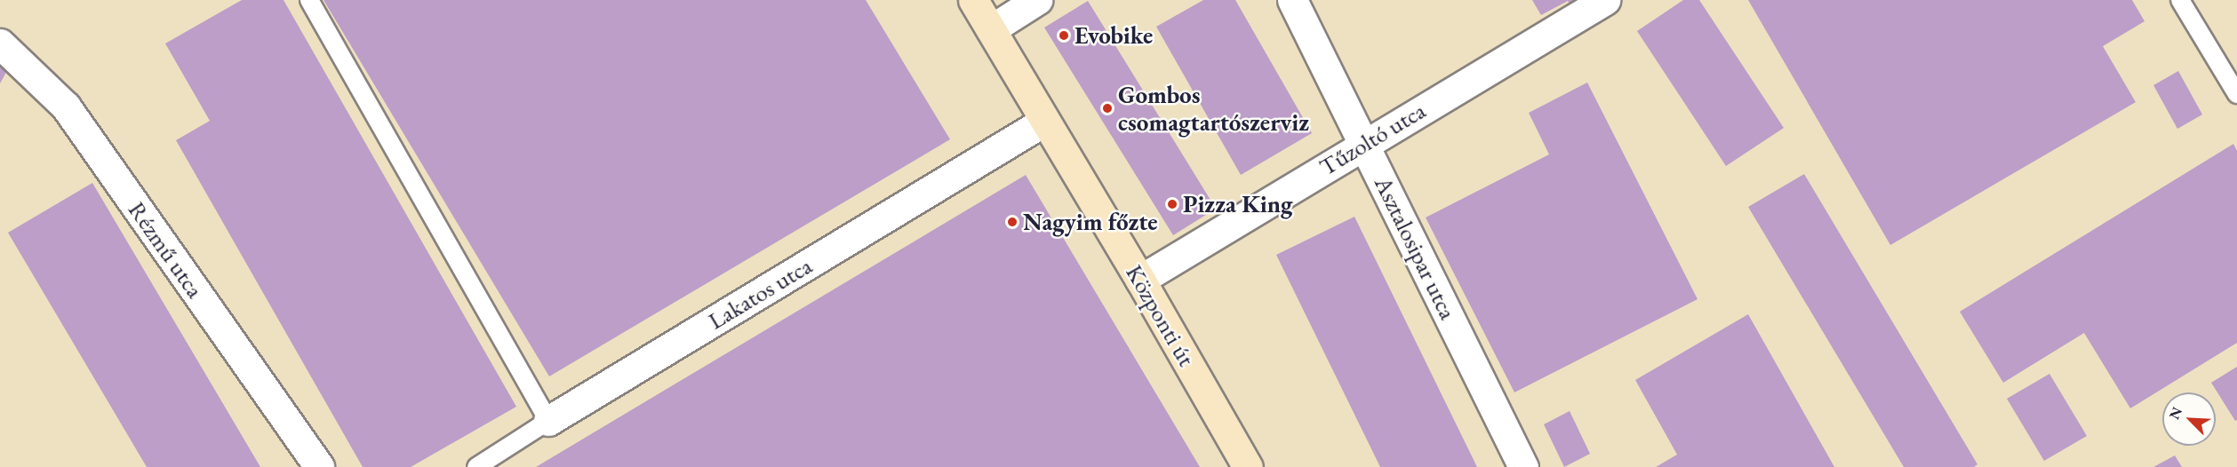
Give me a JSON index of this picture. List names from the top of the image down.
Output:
{
  "streets": {
    "street": [
      "Tűzoltó utca",
      "Asztalosipar utca",
      "Rézmű utca",
      "Lakatos utca",
      "Központi út"
    ]
  },
  "crossings": [
    ["Tűzoltó utca", "Asztalosipar utca"],
    ["Tűzoltó utca", "Központi út"],
    ["Lakatos utca", "Központi út"]
  ],
  "places": [
    "Evobike",
    "Gombos csomagtartószerviz",
    "Pizza King",
    "Nagyim főzte"
  ],
  "north": "top left"
}
